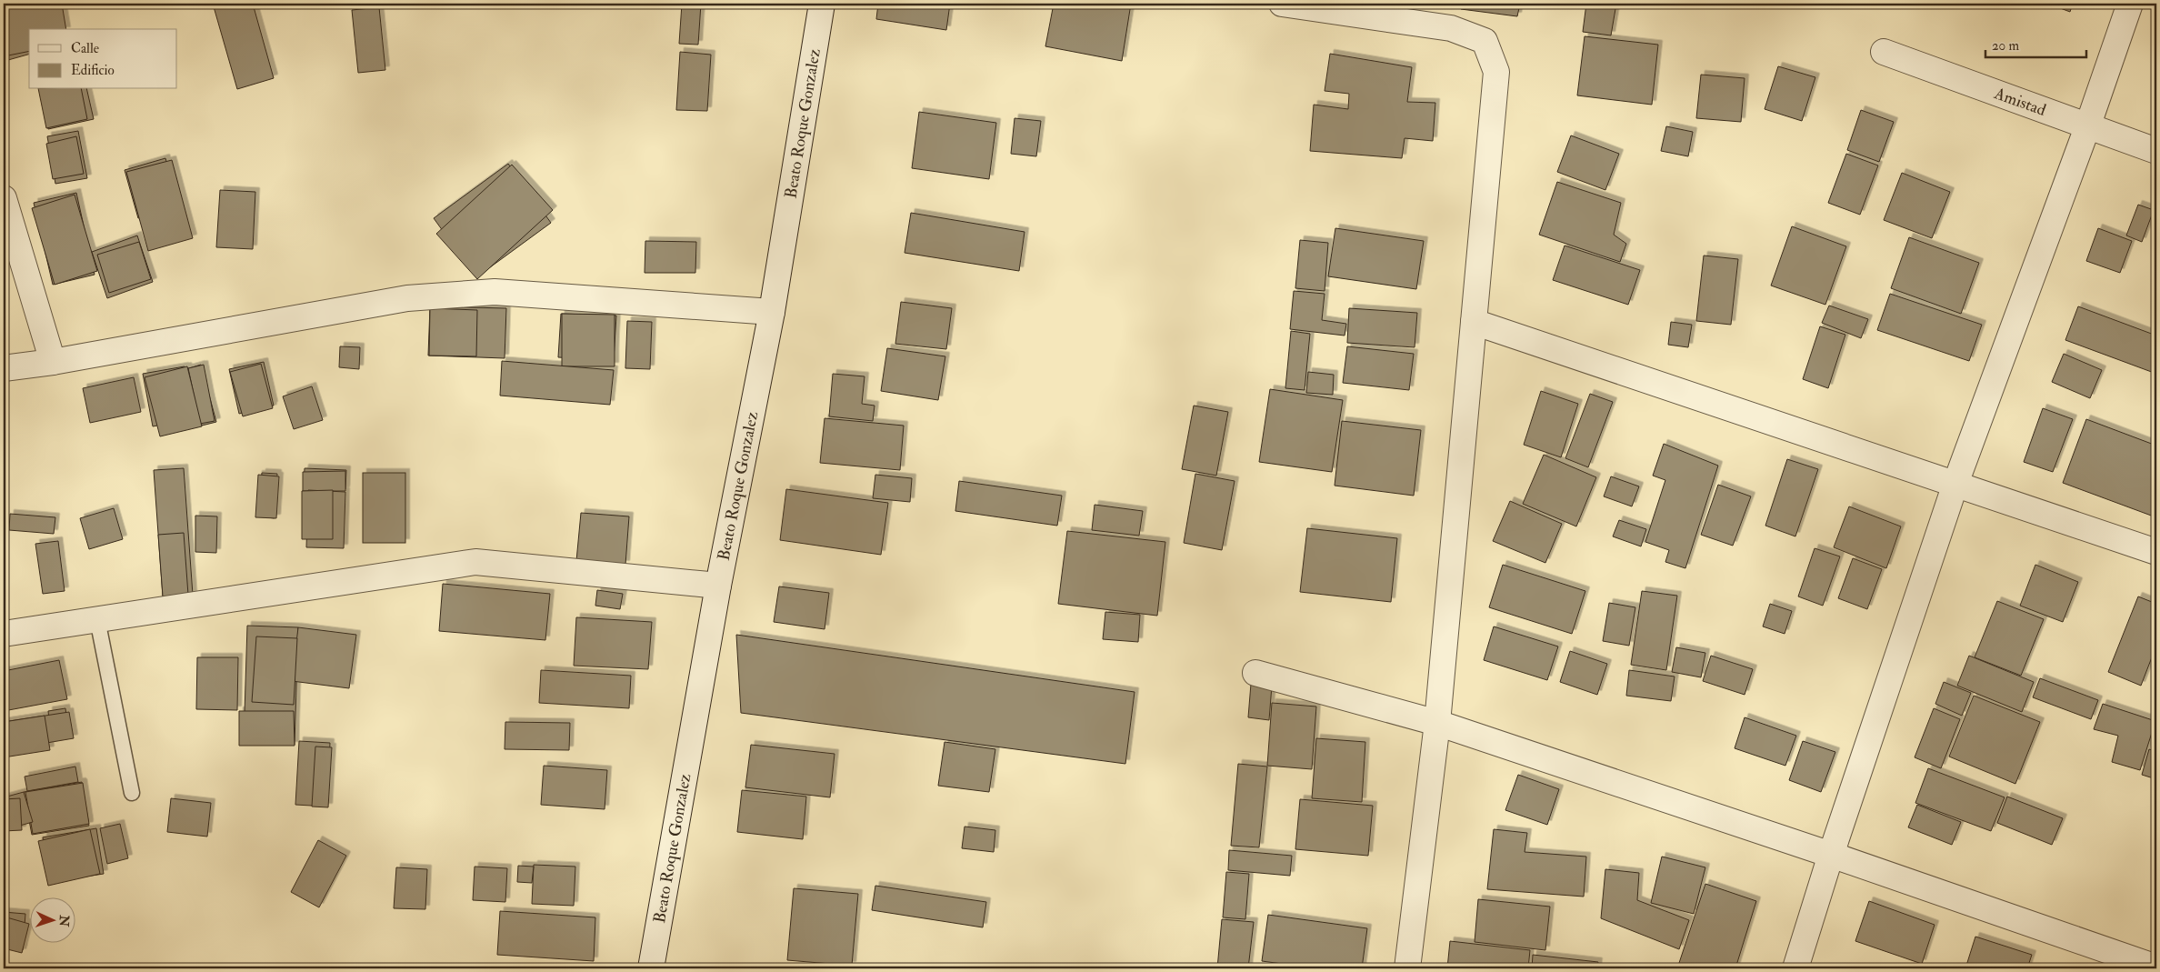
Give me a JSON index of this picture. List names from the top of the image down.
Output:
{
  "streets": {
    "street": ["Amistad", "Beato Roque Gonzalez"]
  },
  "legend": ["Calle", "Edificio"],
  "scale_bar": "20 m",
  "north": "right"
}
